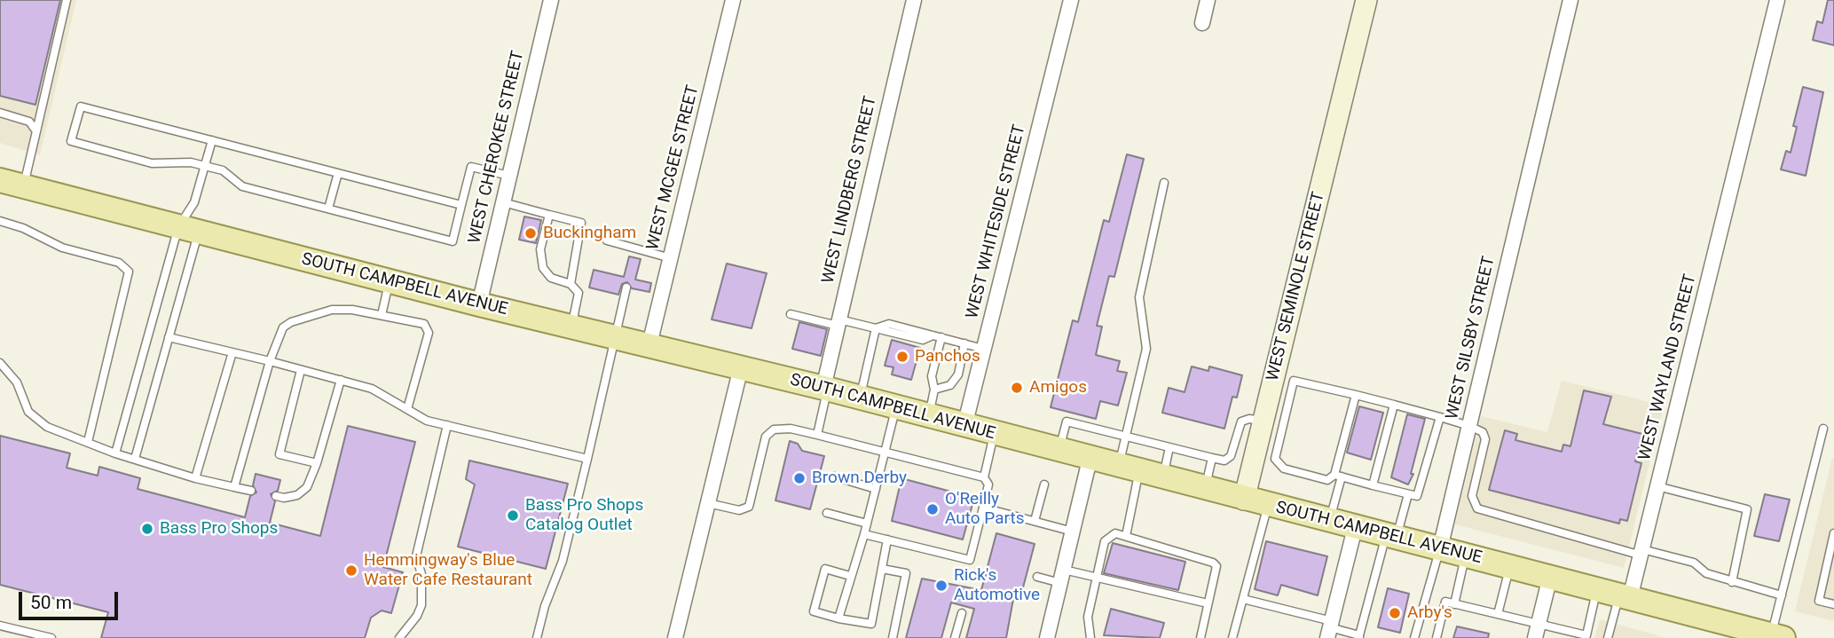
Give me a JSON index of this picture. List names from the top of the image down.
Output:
{
  "streets": {
    "main road": ["SOUTH CAMPBELL AVENUE"],
    "street": [
      "WEST CHEROKEE STREET",
      "WEST MCGEE STREET",
      "WEST LINDBERG STREET",
      "WEST WHITESIDE STREET",
      "WEST SEMINOLE STREET",
      "WEST SILSBY STREET",
      "WEST WAYLAND STREET"
    ]
  },
  "crossings": [
    ["WEST CHEROKEE STREET", "SOUTH CAMPBELL AVENUE"],
    ["WEST MCGEE STREET", "SOUTH CAMPBELL AVENUE"],
    ["WEST LINDBERG STREET", "SOUTH CAMPBELL AVENUE"],
    ["WEST WHITESIDE STREET", "SOUTH CAMPBELL AVENUE"],
    ["SOUTH CAMPBELL AVENUE", "WEST SEMINOLE STREET"],
    ["SOUTH CAMPBELL AVENUE", "WEST SILSBY STREET"],
    ["SOUTH CAMPBELL AVENUE", "WEST WAYLAND STREET"]
  ],
  "places": [
    "Buckingham",
    "Panchos",
    "Amigos",
    "Brown Derby",
    "O'Reilly Auto Parts",
    "Bass Pro Shops Catalog Outlet",
    "Bass Pro Shops",
    "Hemmingway's Blue Water Cafe Restaurant",
    "Rick's Automotive",
    "Arby's"
  ],
  "scale_bar": "50 m"
}
